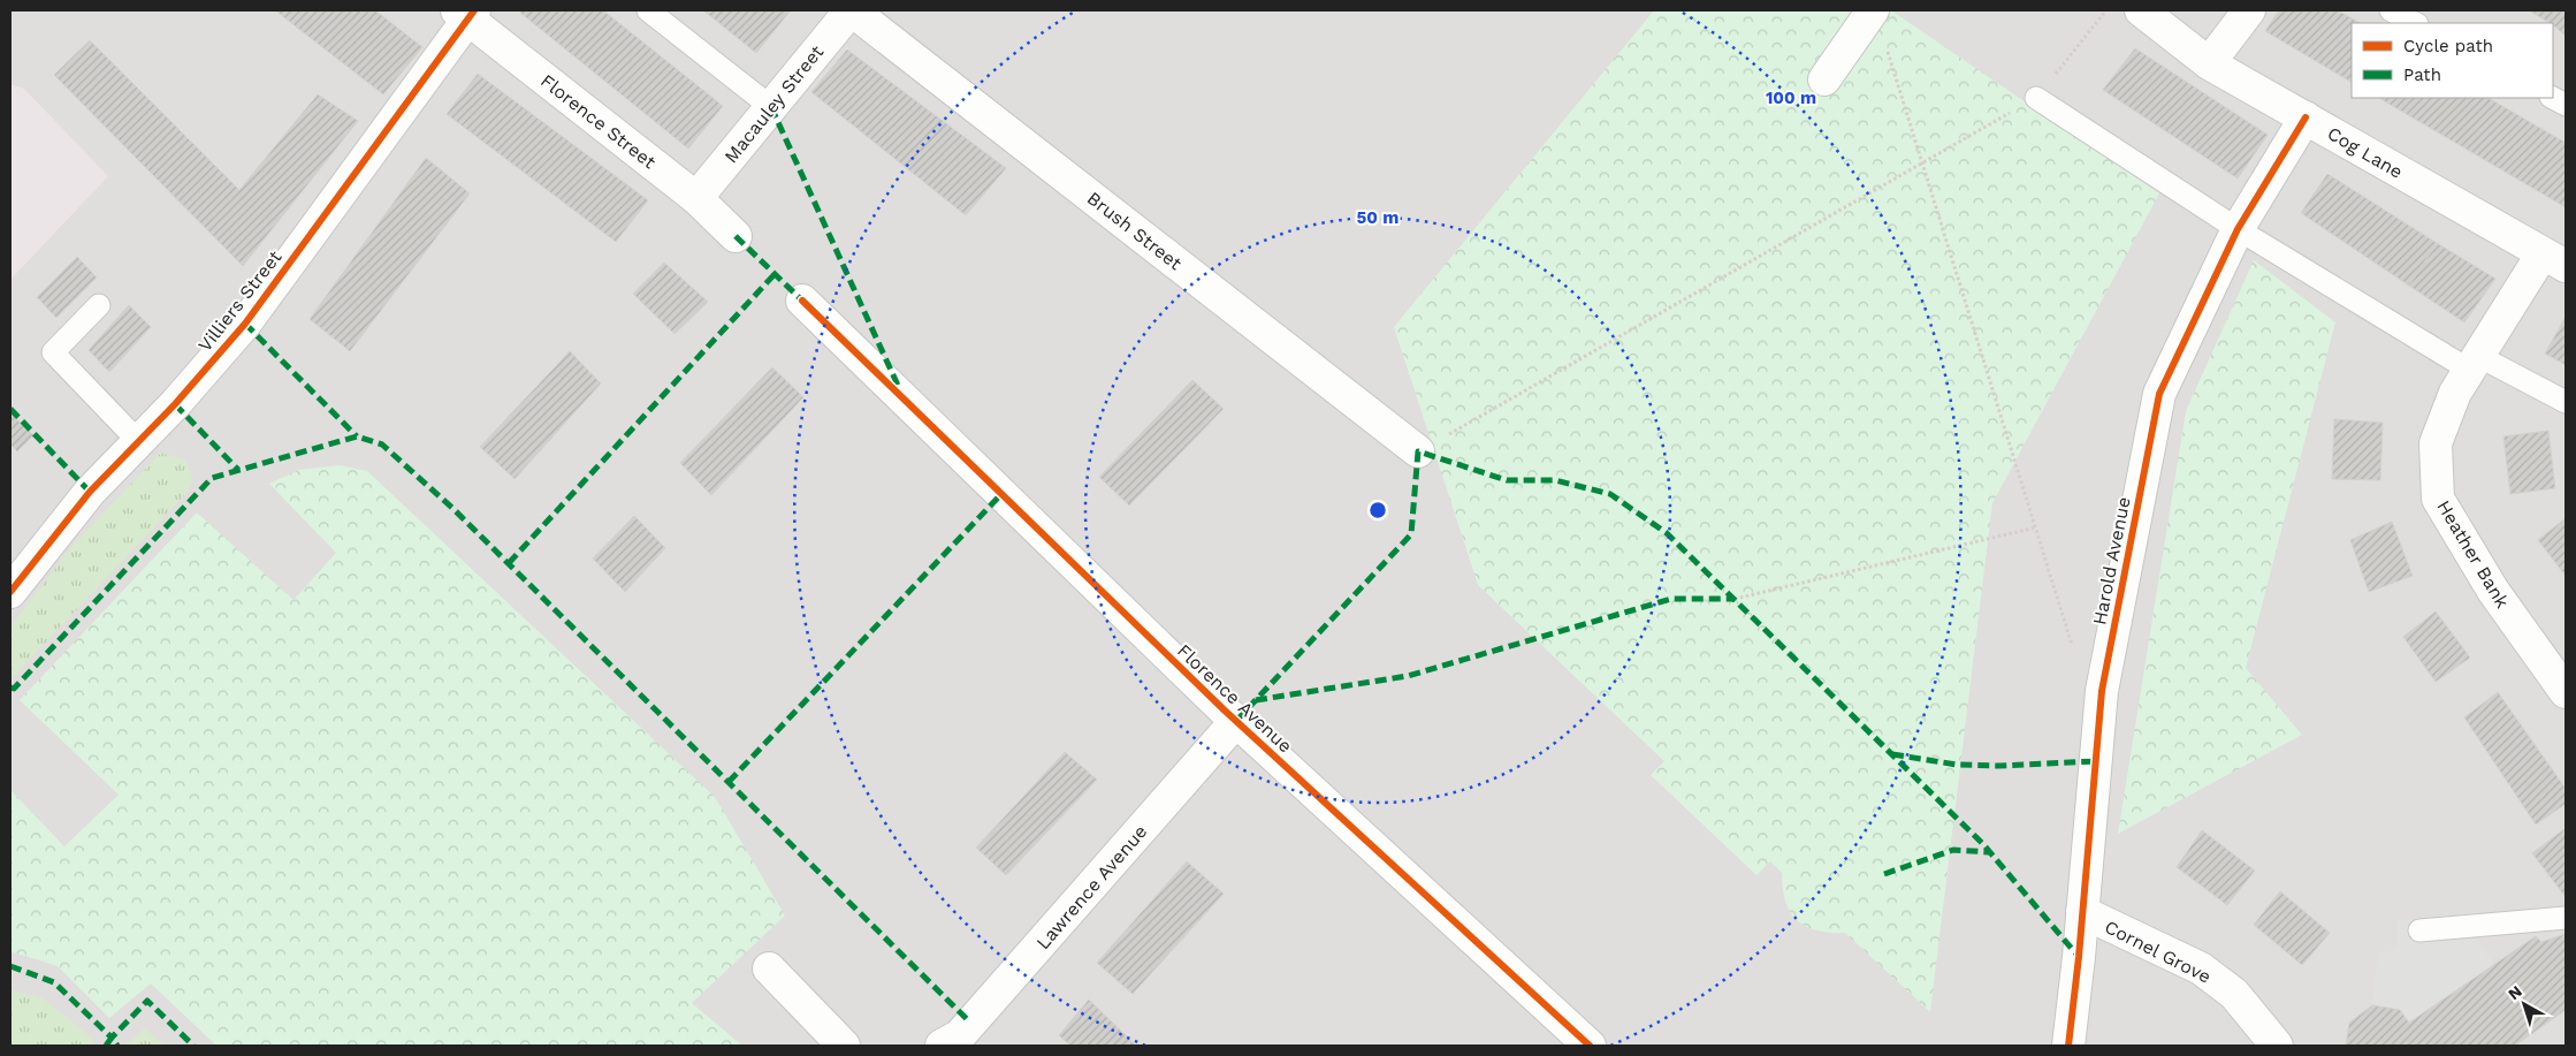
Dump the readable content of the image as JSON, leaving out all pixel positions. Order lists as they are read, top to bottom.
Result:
{
  "streets": {
    "street": [
      "Macauley Street",
      "Florence Street",
      "Cog Lane",
      "Brush Street",
      "Villiers Street",
      "Heather Bank",
      "Harold Avenue",
      "Florence Avenue",
      "Lawrence Avenue",
      "Cornel Grove"
    ]
  },
  "crossings": [
    ["Macauley Street", "Florence Street"],
    ["Macauley Street", "Brush Street"],
    ["Florence Street", "Villiers Street"],
    ["Cog Lane", "Heather Bank"],
    ["Cog Lane", "Harold Avenue"],
    ["Harold Avenue", "Cornel Grove"],
    ["Florence Avenue", "Lawrence Avenue"]
  ],
  "legend": ["Cycle path", "Path"],
  "north": "top left",
  "rings": ["100 m", "50 m"]
}
